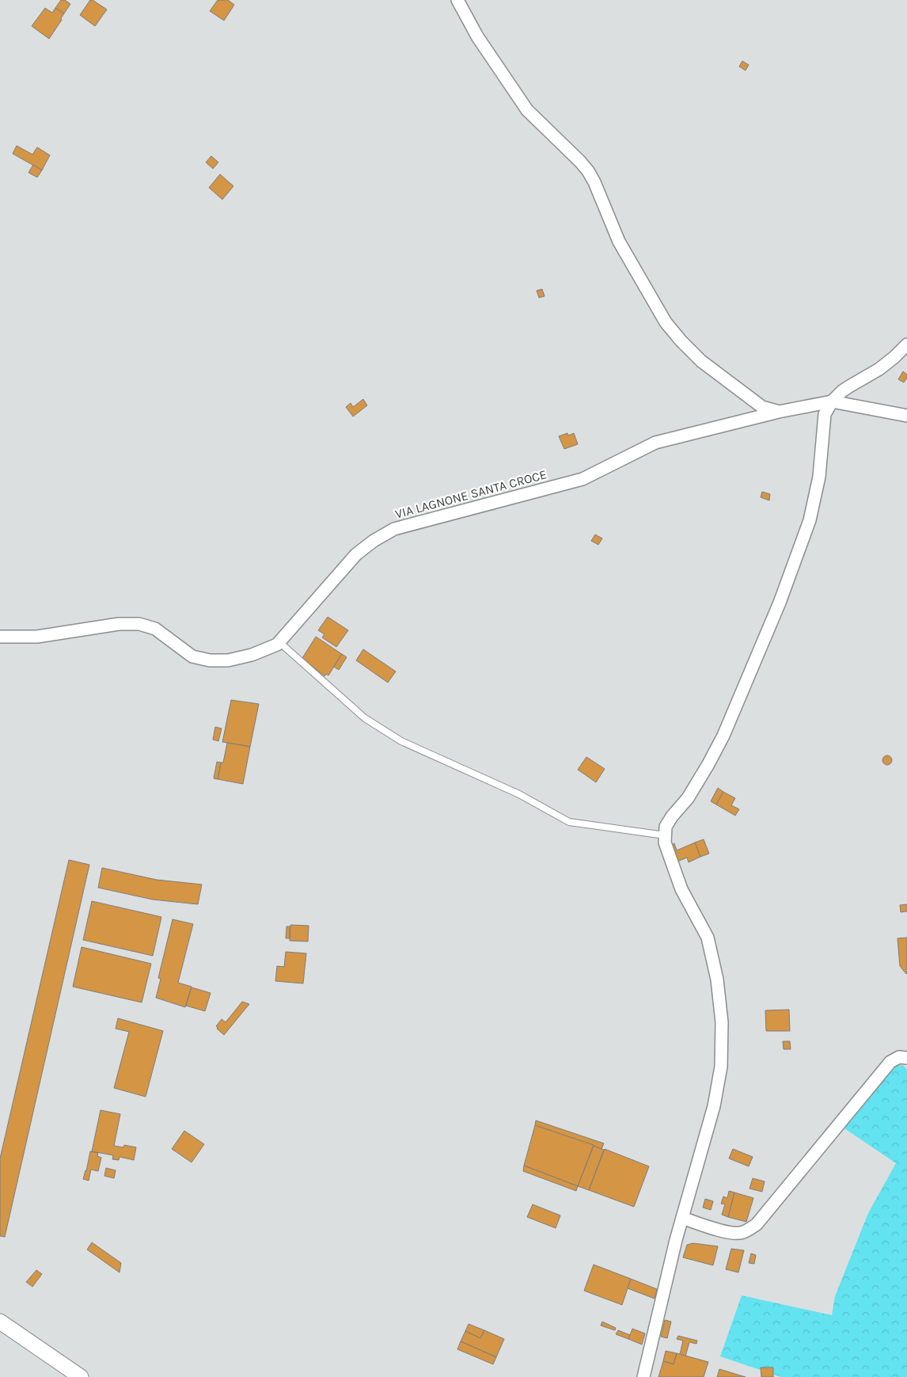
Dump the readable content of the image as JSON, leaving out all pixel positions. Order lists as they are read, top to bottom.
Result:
{
  "streets": {
    "street": ["VIA LAGNONE SANTA CROCE"]
  }
}
